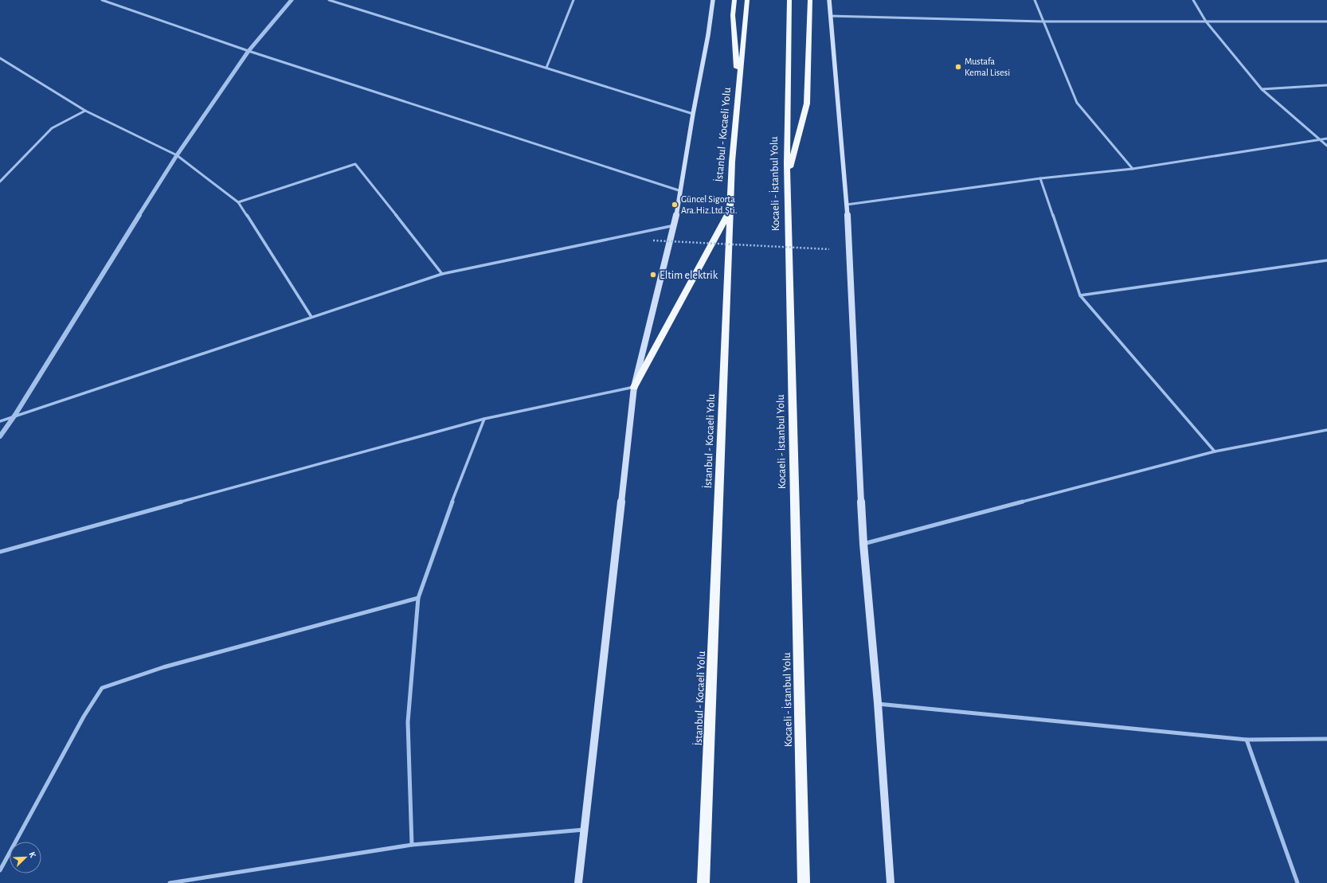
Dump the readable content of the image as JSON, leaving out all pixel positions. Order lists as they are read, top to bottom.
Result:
{
  "streets": {
    "highway": ["İstanbul - Kocaeli Yolu", "Kocaeli - İstanbul Yolu"]
  },
  "places": ["Mustafa Kemal Lisesi", "Güncel Sigorta Ara.Hiz.Ltd.Şti.", "Eltim elektrik"],
  "north": "top right"
}
